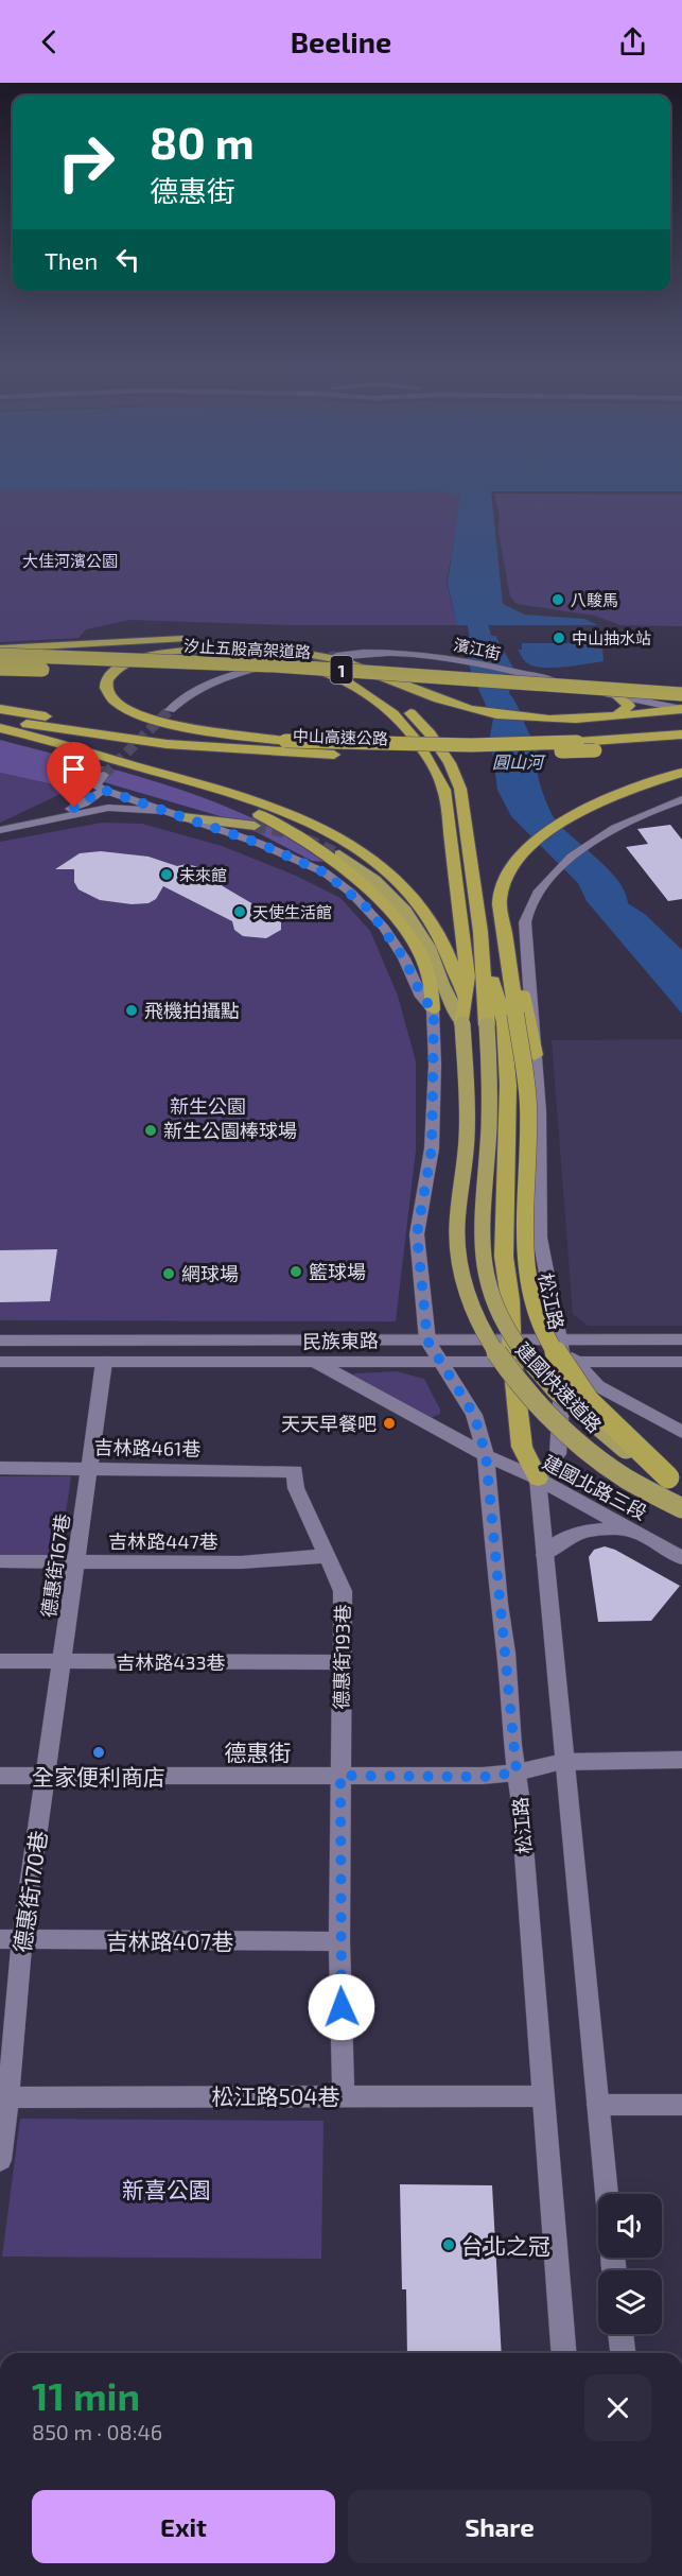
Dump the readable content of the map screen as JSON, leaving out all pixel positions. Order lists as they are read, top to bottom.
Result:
{
  "streets": {
    "highway": [
      "汐止五股高架道路",
      "1",
      "中山高速公路",
      "建國快速道路"
    ],
    "main road": [
      "濱江街",
      "松江路",
      "民族東路",
      "吉林路461巷",
      "建國北路三段",
      "吉林路447巷",
      "德惠街167巷",
      "德惠街193巷",
      "吉林路433巷",
      "德惠街",
      "德惠街170巷",
      "吉林路407巷",
      "松江路504巷"
    ]
  },
  "crossings": [
    ["汐止五股高架道路", "濱江街"],
    ["松江路", "民族東路"],
    ["松江路", "建國北路三段"],
    ["松江路", "德惠街"],
    ["松江路", "松江路504巷"],
    ["民族東路", "建國北路三段"],
    ["民族東路", "德惠街167巷"],
    ["吉林路461巷", "德惠街167巷"],
    ["吉林路461巷", "德惠街193巷"],
    ["吉林路447巷", "德惠街167巷"],
    ["吉林路447巷", "德惠街193巷"],
    ["德惠街167巷", "吉林路433巷"],
    ["德惠街167巷", "德惠街"],
    ["德惠街167巷", "德惠街170巷"],
    ["德惠街193巷", "吉林路433巷"],
    ["德惠街193巷", "德惠街"],
    ["德惠街193巷", "吉林路407巷"],
    ["德惠街193巷", "松江路504巷"],
    ["德惠街", "德惠街170巷"],
    ["德惠街170巷", "吉林路407巷"],
    ["德惠街170巷", "松江路504巷"]
  ],
  "water": ["圓山河"],
  "parks": ["大佳河濱公園", "新生公園", "新喜公園"],
  "places": [
    "八駿馬",
    "中山抽水站",
    "未來館",
    "天使生活館",
    "飛機拍攝點",
    "新生公園棒球場",
    "籃球場",
    "網球場",
    "天天早餐吧",
    "全家便利商店",
    "台北之冠"
  ],
  "page": {
    "header": "Beeline",
    "turn": ["80 m", "德惠街"],
    "then": "Then",
    "heading": ["11 min", "850 m · 08:46"],
    "buttons": ["Exit", "Share"]
  }
}
